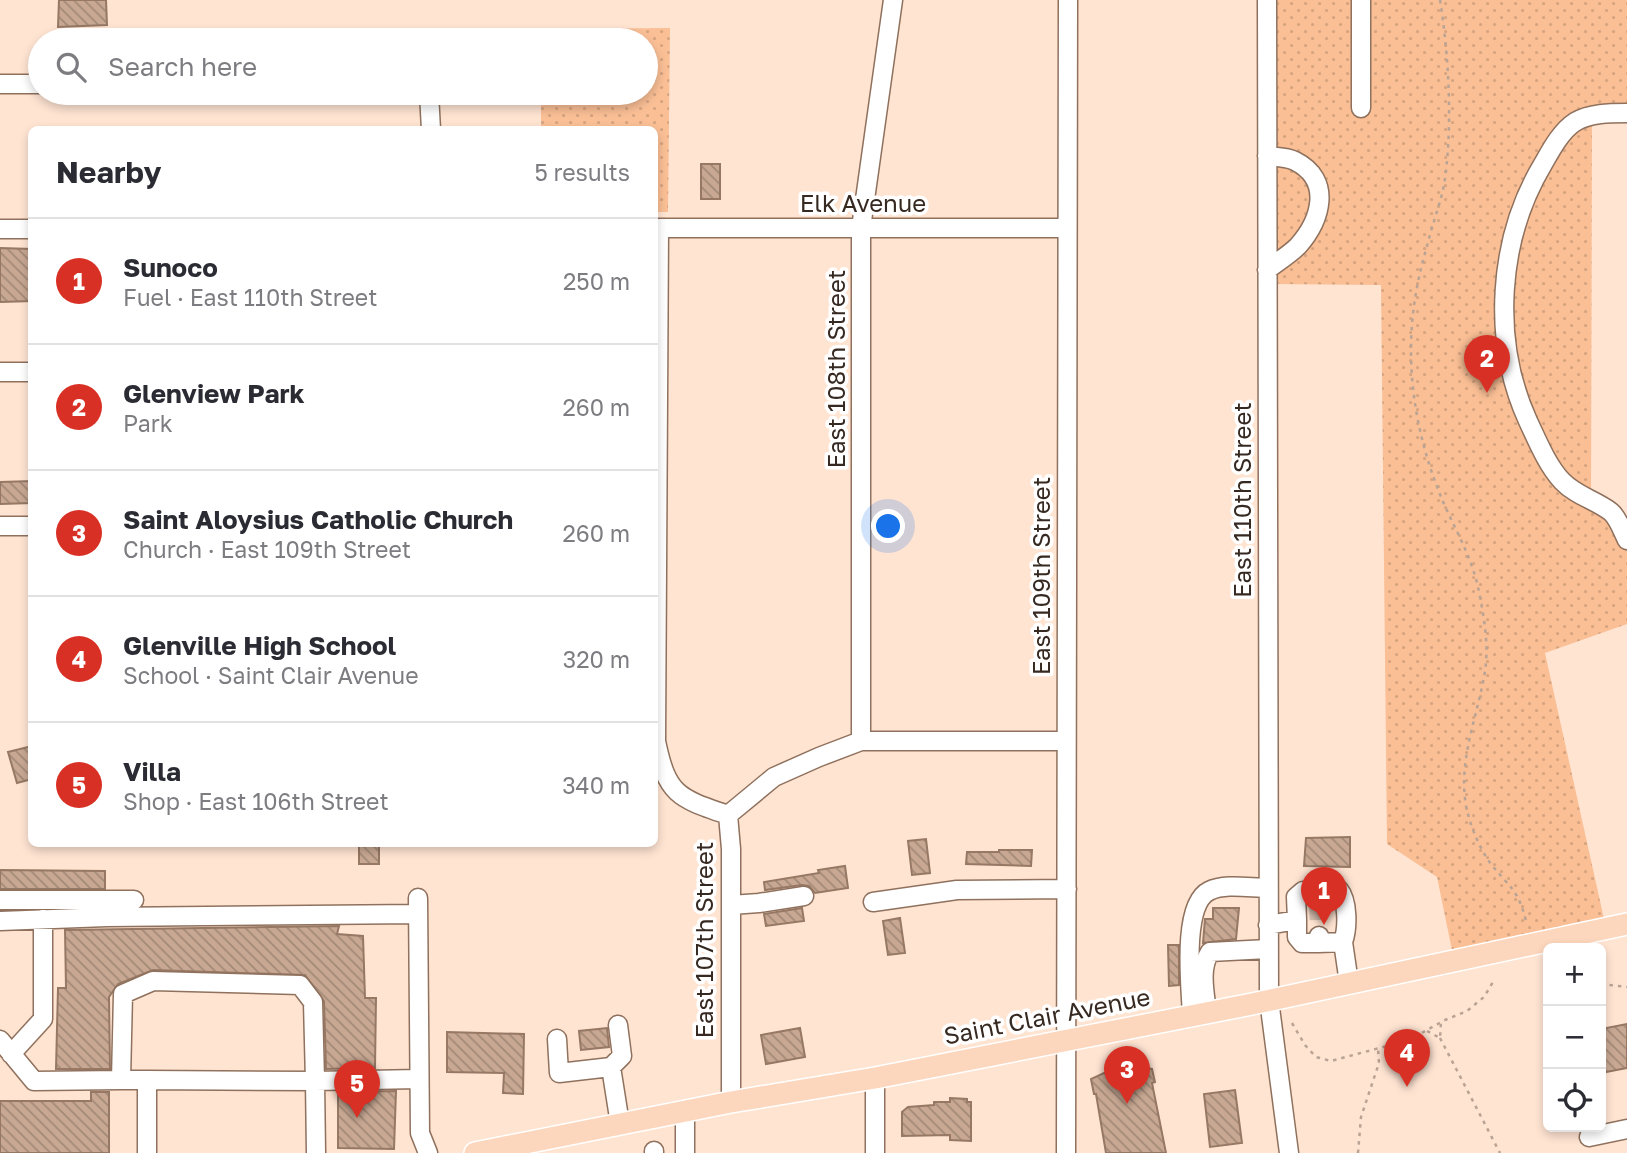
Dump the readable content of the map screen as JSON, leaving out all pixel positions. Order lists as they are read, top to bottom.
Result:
{
  "streets": {
    "main road": ["Saint Clair Avenue"],
    "street": [
      "Elk Avenue",
      "East 108th Street",
      "East 110th Street",
      "East 109th Street",
      "East 107th Street"
    ]
  },
  "crossings": [
    ["Elk Avenue", "East 108th Street"],
    ["Elk Avenue", "East 109th Street"],
    ["Elk Avenue", "East 107th Street"],
    ["East 110th Street", "Saint Clair Avenue"],
    ["East 109th Street", "Saint Clair Avenue"],
    ["East 107th Street", "Saint Clair Avenue"]
  ],
  "page": {
    "search": "Search here",
    "heading": ["Nearby", "5 results"],
    "list": [
      {
        "mark": "1",
        "name": "Sunoco",
        "note": "Fuel · East 110th Street",
        "value": "250 m"
      },
      {
        "mark": "2",
        "name": "Glenview Park",
        "note": "Park",
        "value": "260 m"
      },
      {
        "mark": "3",
        "name": "Saint Aloysius Catholic Church",
        "note": "Church · East 109th Street",
        "value": "260 m"
      },
      {
        "mark": "4",
        "name": "Glenville High School",
        "note": "School · Saint Clair Avenue",
        "value": "320 m"
      },
      {
        "mark": "5",
        "name": "Villa",
        "note": "Shop · East 106th Street",
        "value": "340 m"
      }
    ],
    "pins": [
      "2",
      "1",
      "4",
      "3",
      "5"
    ],
    "map_buttons": ["+", "−"]
  }
}
